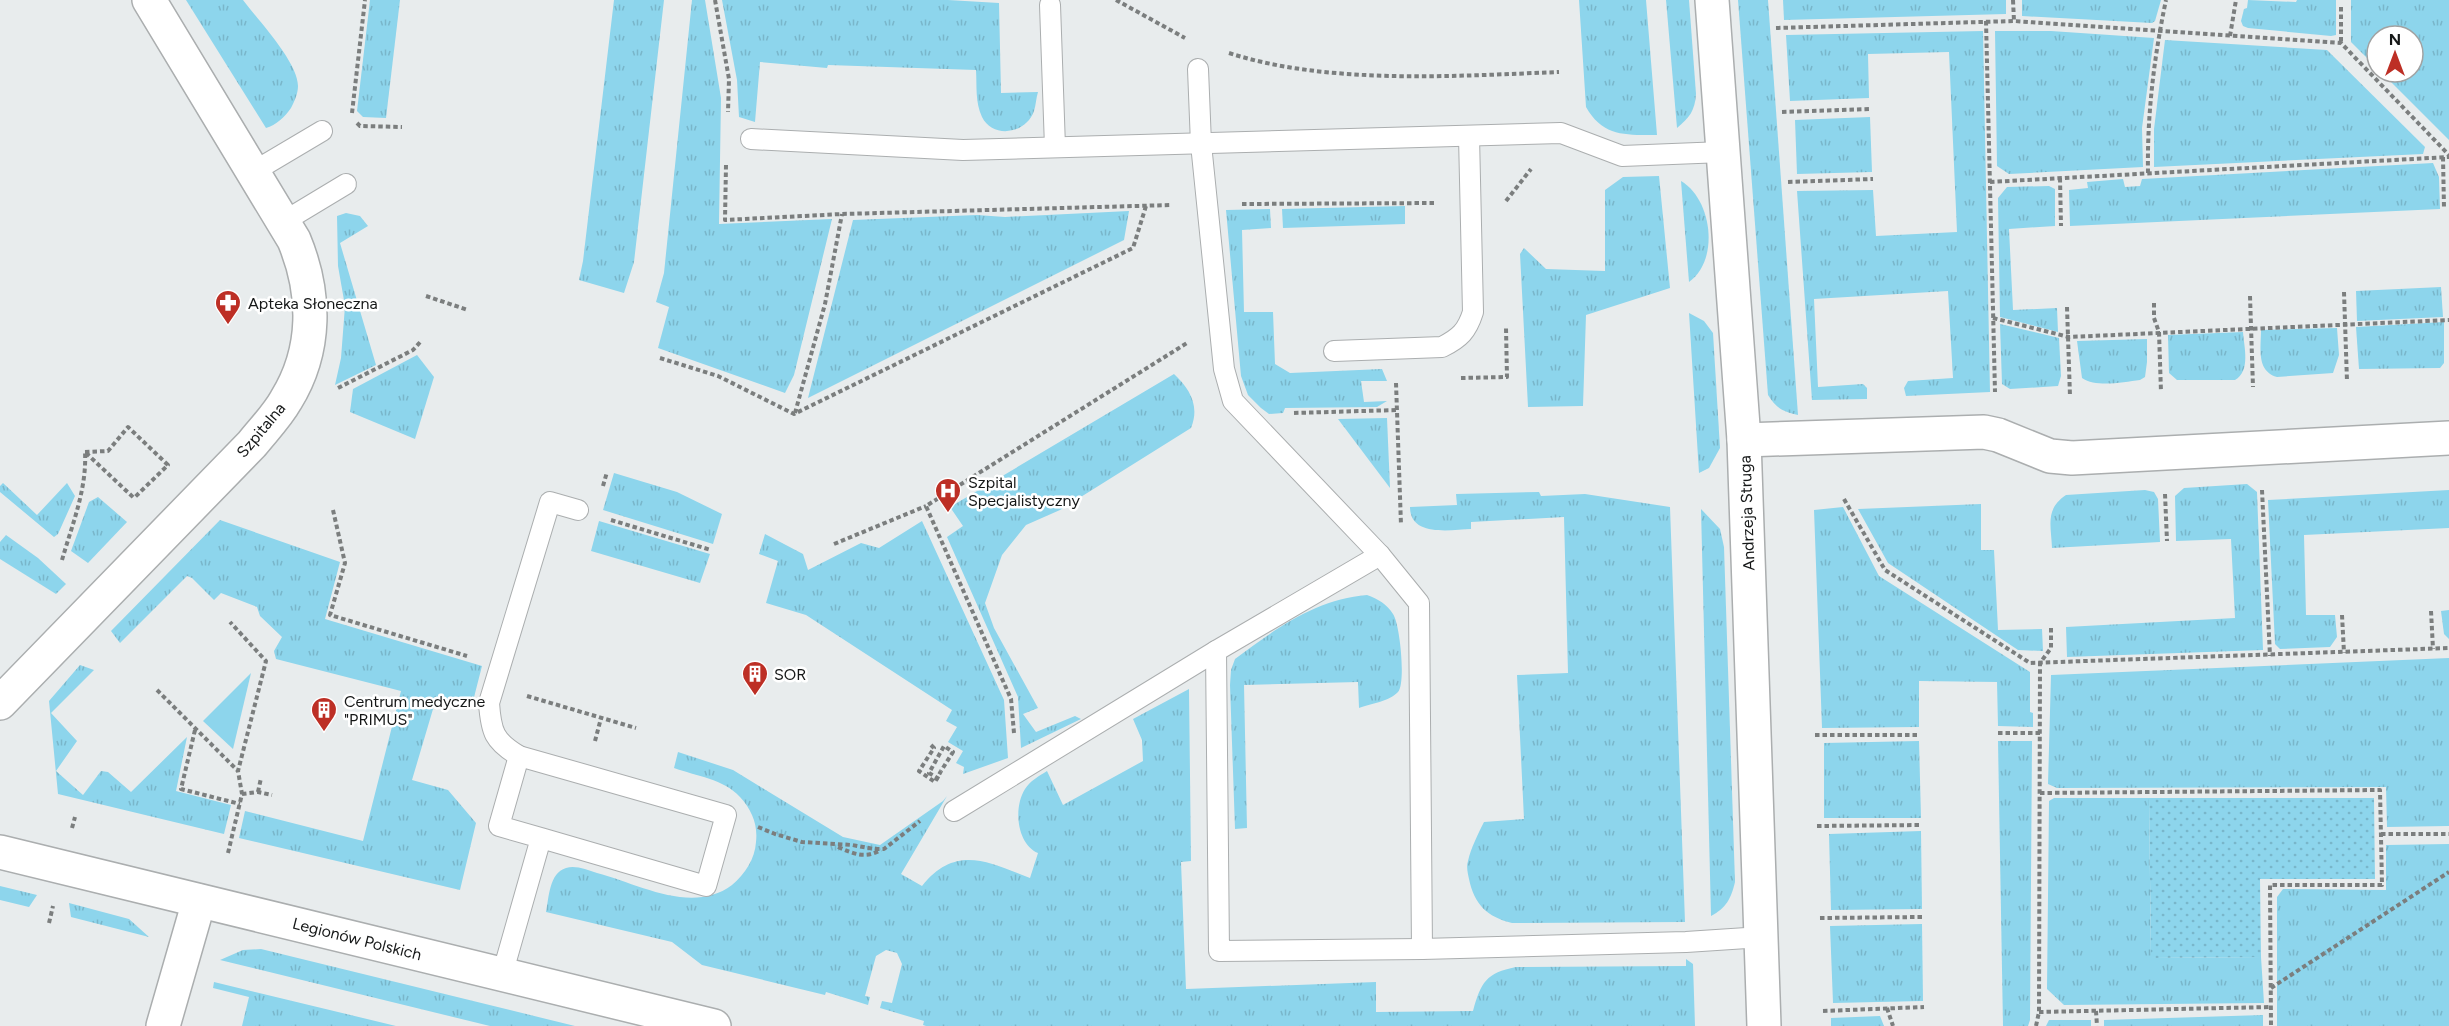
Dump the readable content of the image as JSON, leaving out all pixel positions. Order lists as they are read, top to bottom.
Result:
{
  "streets": {
    "street": ["Szpitalna", "Andrzeja Struga", "Legionów Polskich"]
  },
  "places": {
    "pharmacy": ["Apteka Słoneczna"],
    "hospital": ["Szpital Specjalistyczny"],
    "building": ["SOR", "Centrum medyczne \"PRIMUS\""]
  },
  "north": "top"
}
